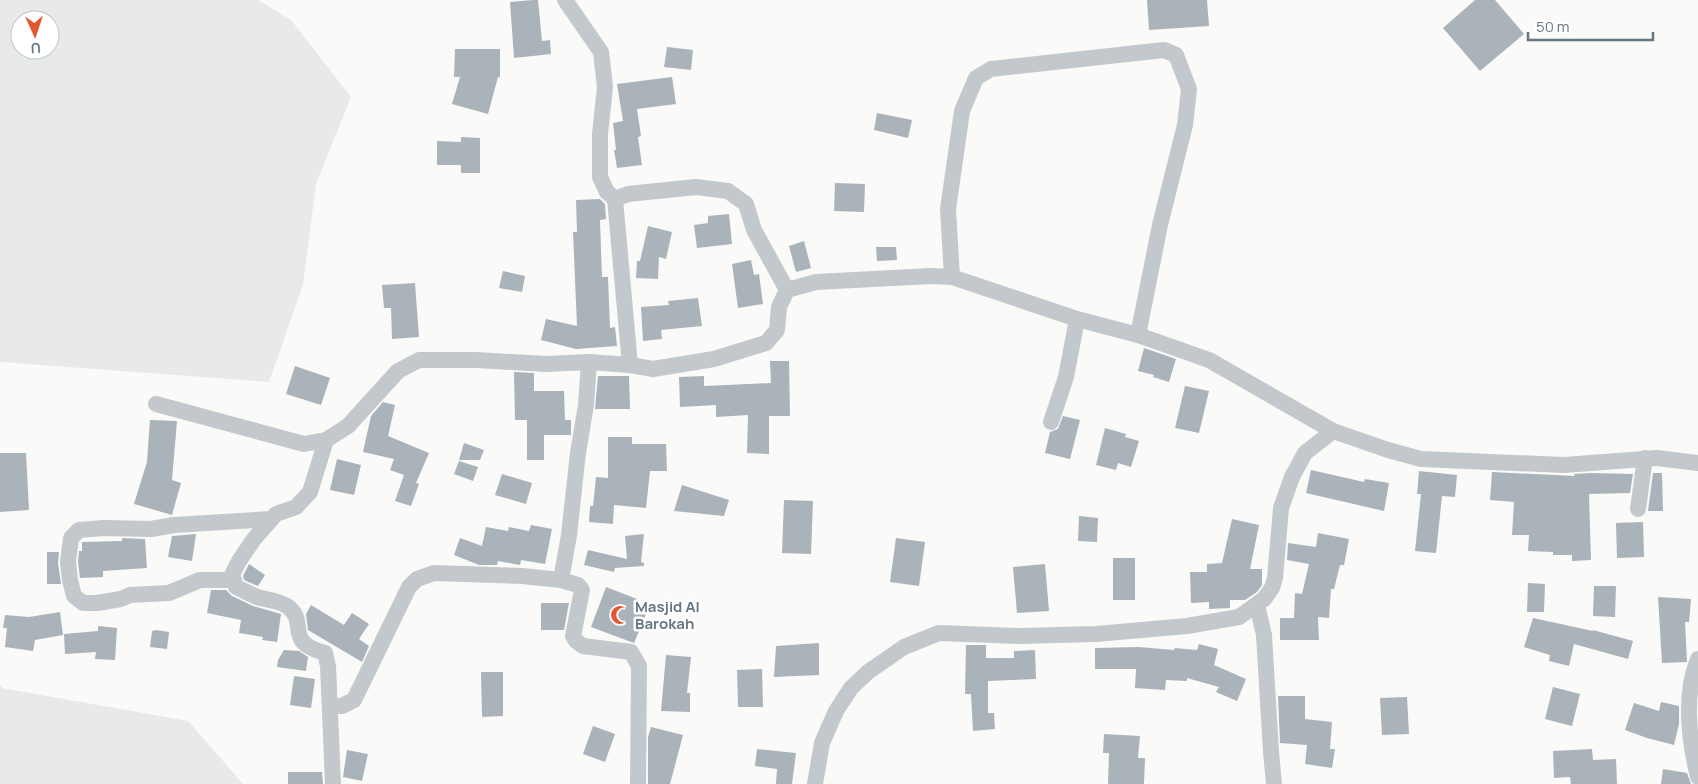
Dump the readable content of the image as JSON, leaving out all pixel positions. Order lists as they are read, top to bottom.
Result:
{
  "places": {
    "mosque": ["Masjid Al Barokah"]
  },
  "scale_bar": "50 m",
  "north": "bottom"
}
